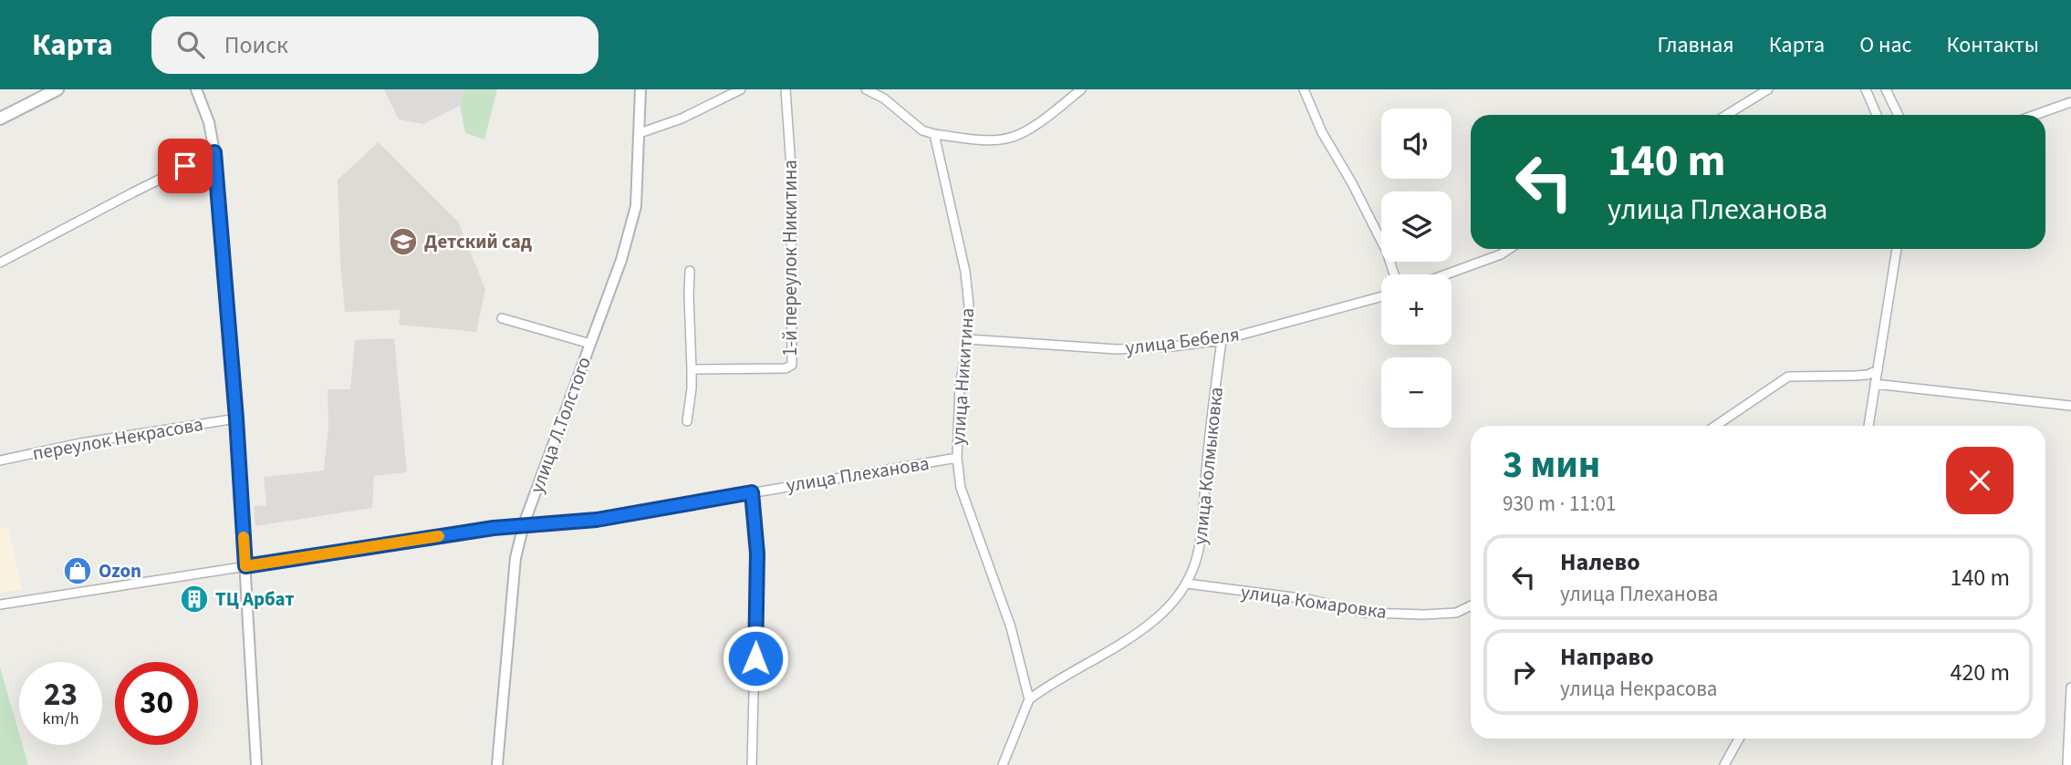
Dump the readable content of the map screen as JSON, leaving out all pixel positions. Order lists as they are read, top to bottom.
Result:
{
  "streets": {
    "street": [
      "1-й переулок Никитина",
      "улица Бебеля",
      "улица Никитина",
      "улица Л.Толстого",
      "переулок Некрасова",
      "улица Колмыковка",
      "улица Плеханова",
      "улица Комаровка"
    ]
  },
  "crossings": [
    ["улица Бебеля", "улица Никитина"],
    ["улица Бебеля", "улица Колмыковка"],
    ["улица Никитина", "улица Колмыковка"],
    ["улица Никитина", "улица Плеханова"],
    ["улица Л.Толстого", "улица Плеханова"],
    ["улица Колмыковка", "улица Комаровка"]
  ],
  "places": {
    "school or university": ["Детский сад"],
    "shop": ["Ozon"],
    "building": ["ТЦ Арбат"]
  },
  "page": {
    "header": "Карта",
    "search": "Поиск",
    "nav": [
      "Главная",
      "Карта",
      "О нас",
      "Контакты"
    ],
    "map_buttons": ["+", "−"],
    "turn": ["140 m", "улица Плеханова"],
    "heading": ["3 мин", "930 m · 11:01"],
    "list": [
      {
        "name": "Налево",
        "note": "улица Плеханова",
        "value": "140 m"
      },
      {
        "name": "Направо",
        "note": "улица Некрасова",
        "value": "420 m"
      }
    ],
    "speed": "23 km/h",
    "limit": "30"
  }
}
